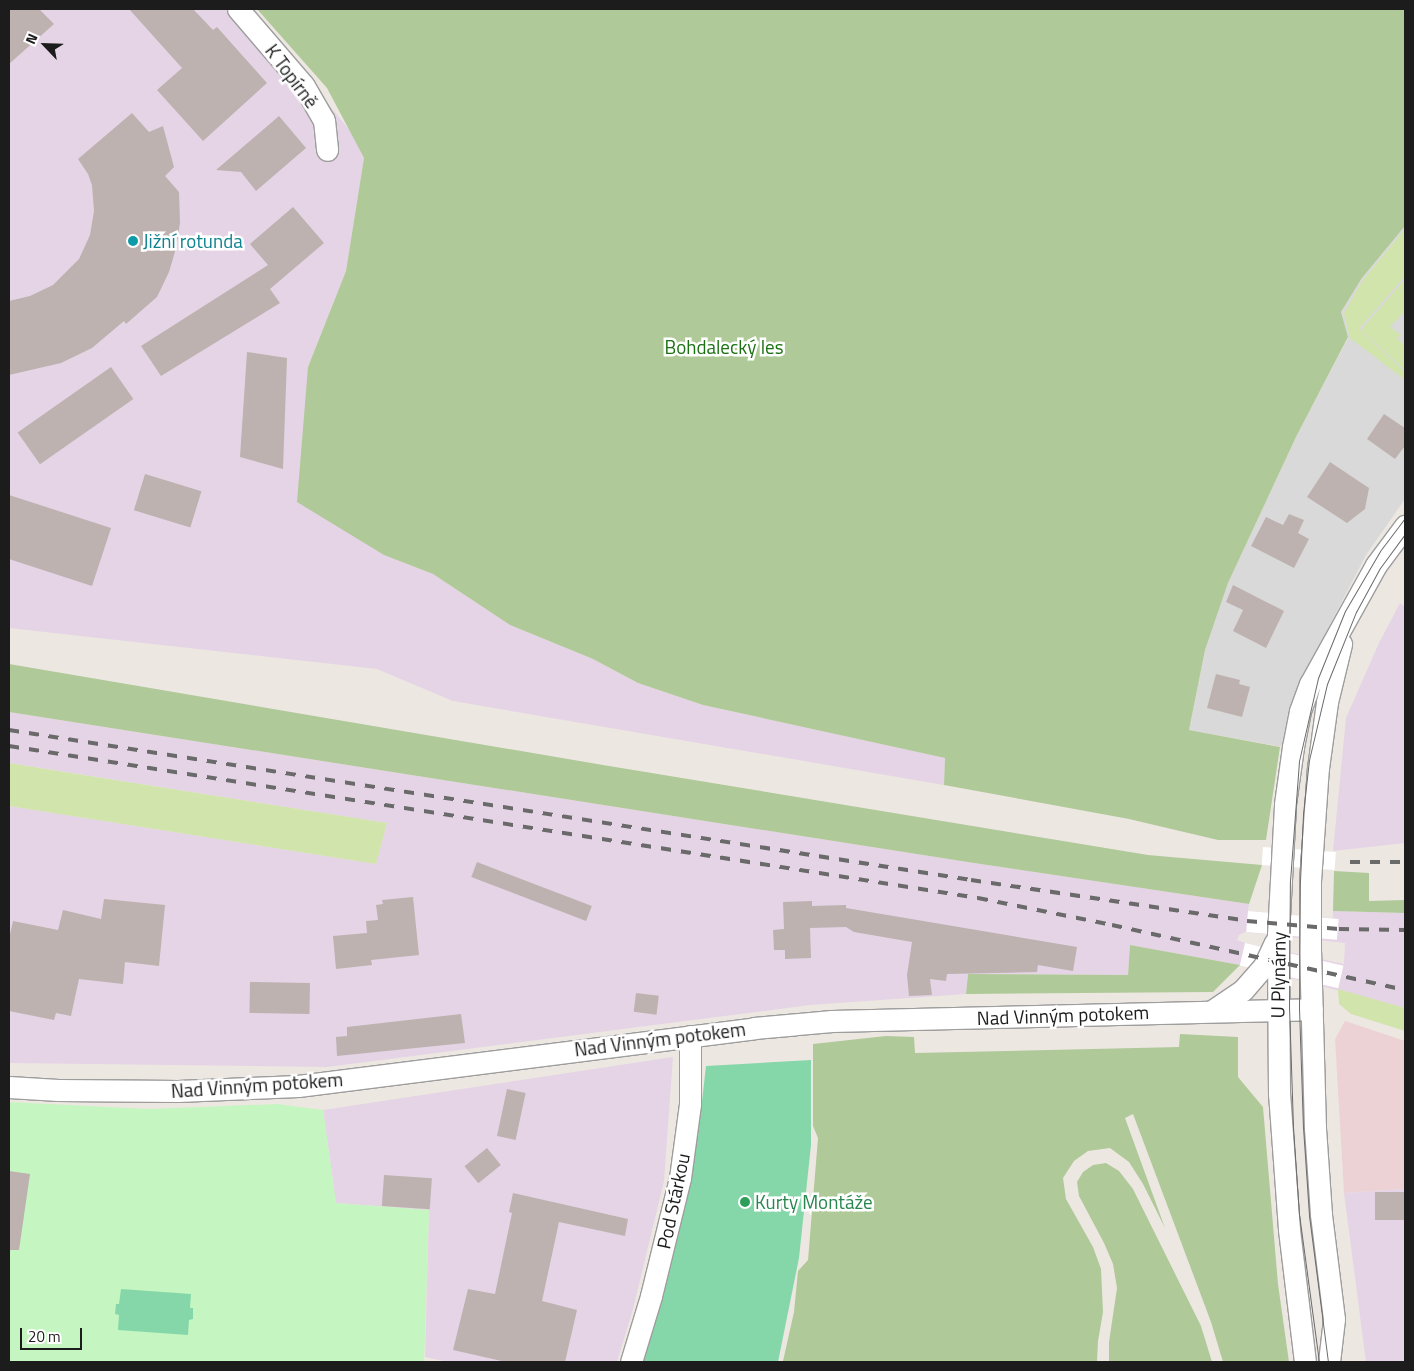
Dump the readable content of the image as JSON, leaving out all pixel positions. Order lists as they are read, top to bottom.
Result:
{
  "streets": {
    "street": [
      "K Topírně",
      "U Plynárny",
      "Nad Vinným potokem",
      "Pod Stárkou"
    ]
  },
  "crossings": [
    ["U Plynárny", "Nad Vinným potokem"],
    ["Nad Vinným potokem", "Pod Stárkou"]
  ],
  "parks": ["Bohdalecký les"],
  "places": ["Jižní rotunda", "Kurty Montáže"],
  "scale_bar": "20 m",
  "north": "top left"
}
